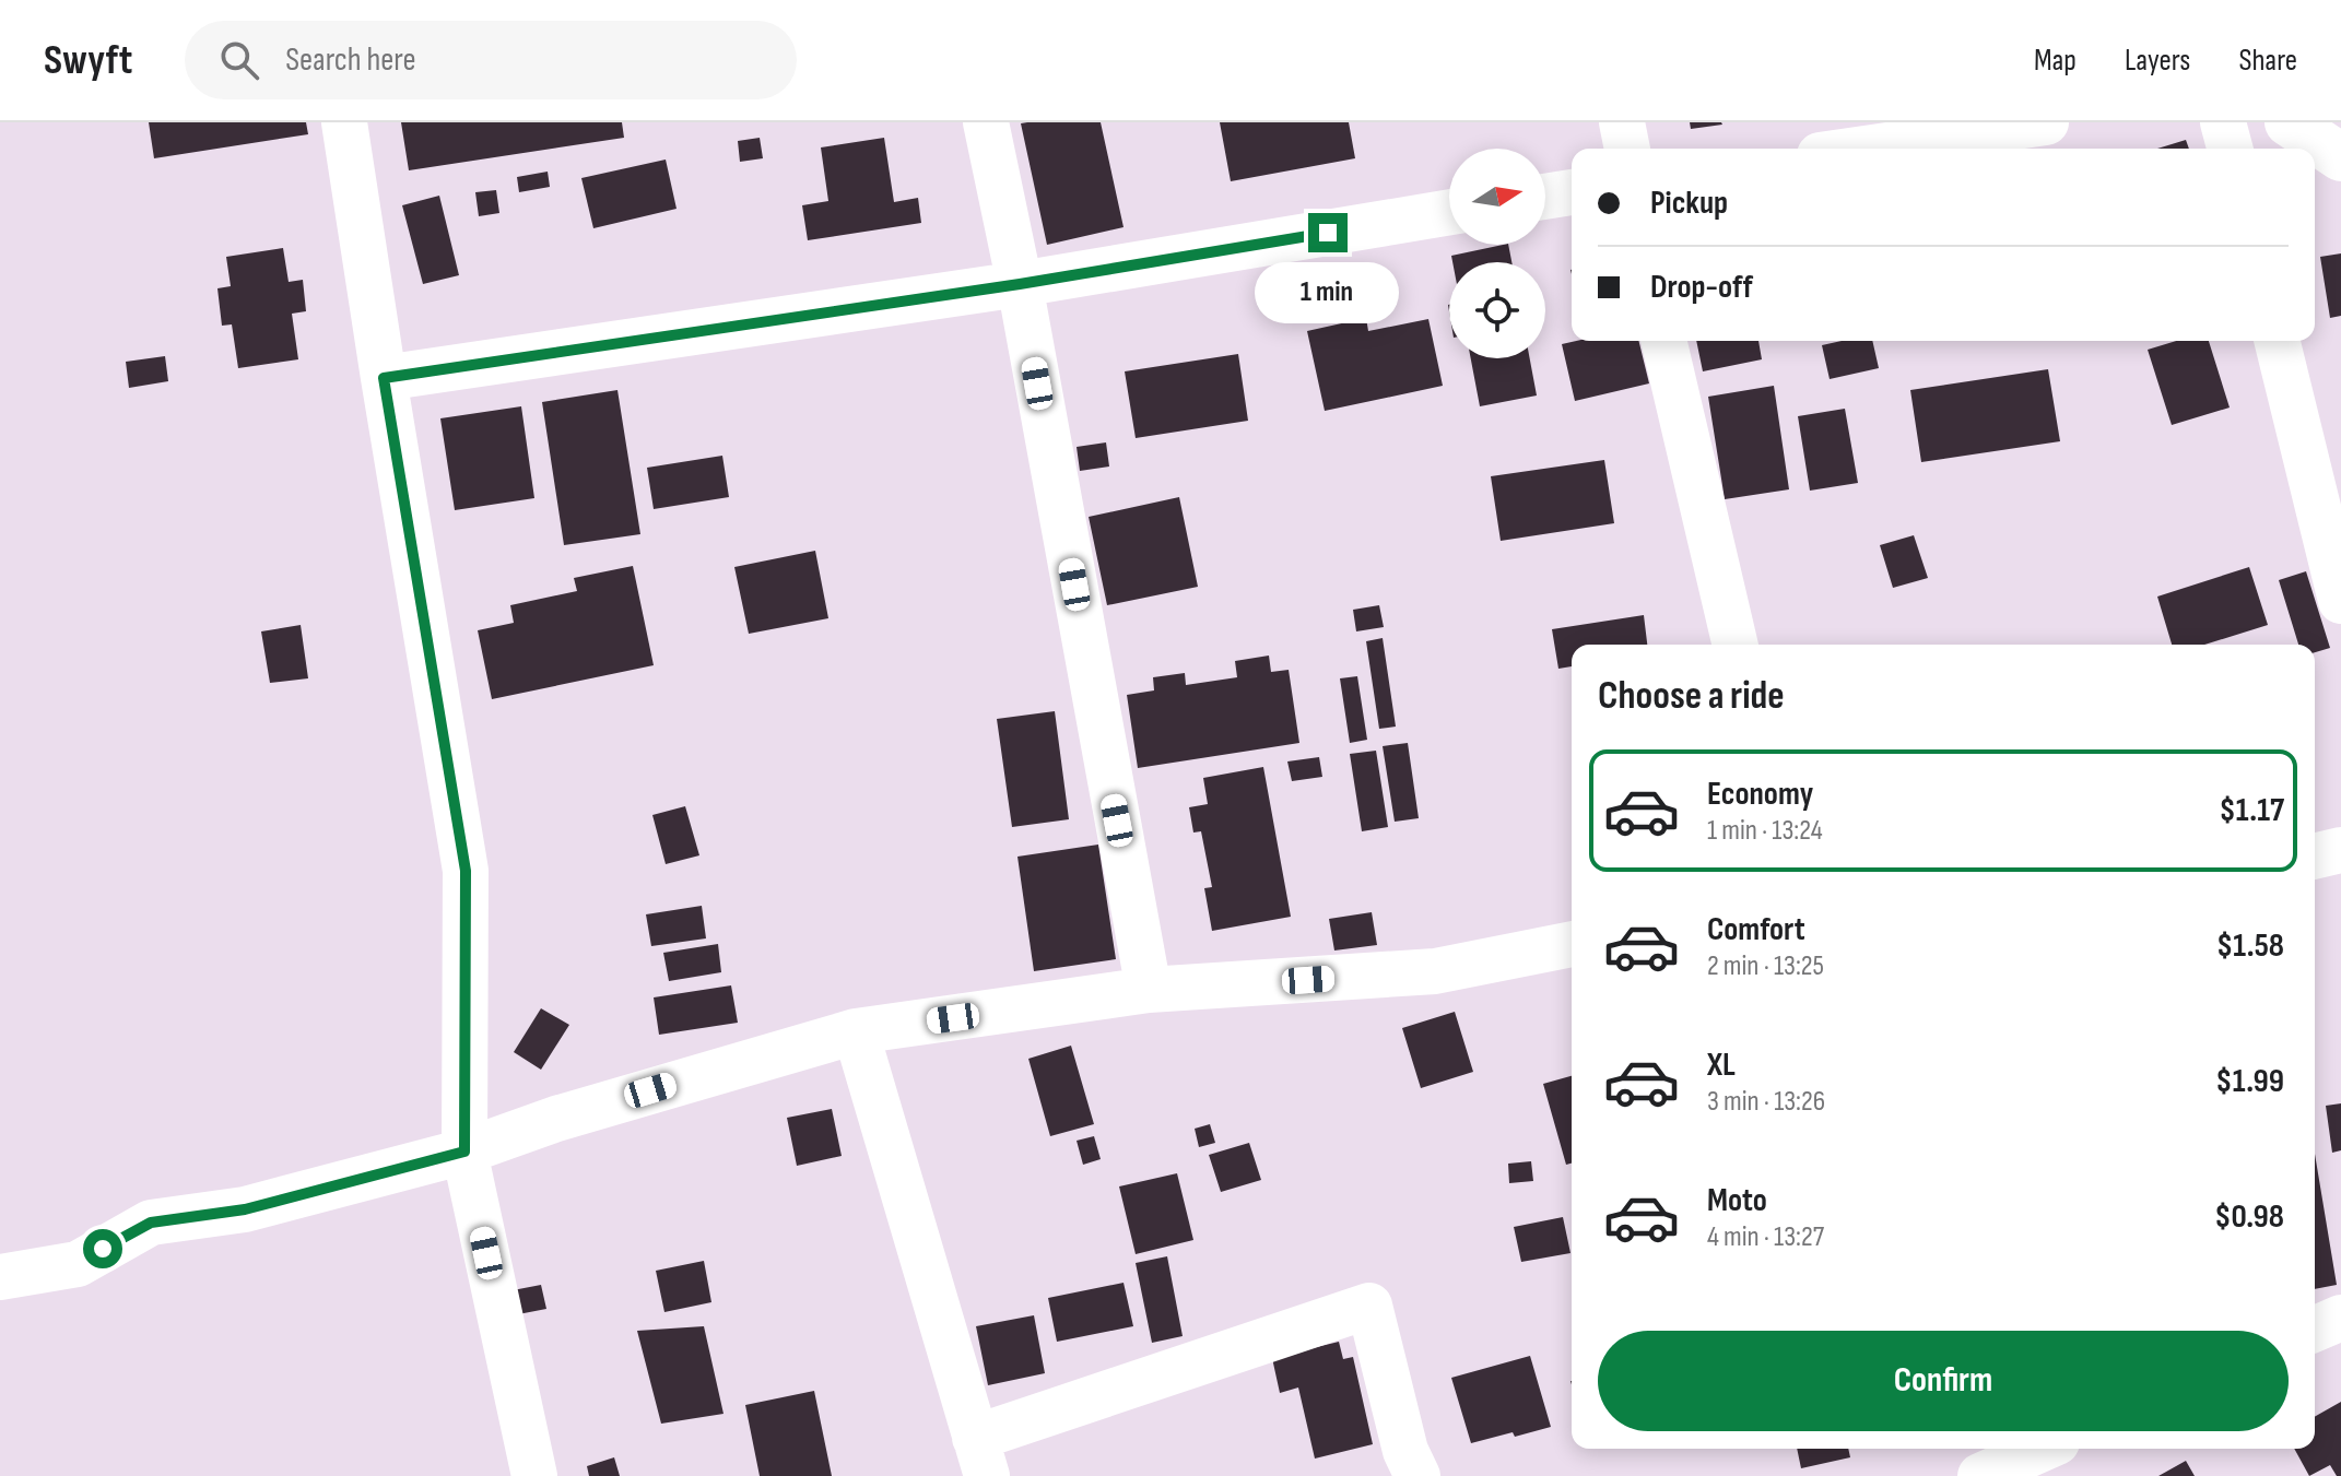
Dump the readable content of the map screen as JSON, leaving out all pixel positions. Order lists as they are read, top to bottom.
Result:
{
  "north": "right",
  "page": {
    "header": "Swyft",
    "search": "Search here",
    "nav": ["Map", "Layers", "Share"],
    "banner": ["Pickup", "Drop-off"],
    "bubble": "1 min",
    "heading": "Choose a ride",
    "list": [
      {
        "name": "Economy",
        "note": "1 min · 13:24",
        "value": "$1.17"
      },
      {
        "name": "Comfort",
        "note": "2 min · 13:25",
        "value": "$1.58"
      },
      {
        "name": "XL",
        "note": "3 min · 13:26",
        "value": "$1.99"
      },
      {
        "name": "Moto",
        "note": "4 min · 13:27",
        "value": "$0.98"
      }
    ],
    "buttons": "Confirm"
  }
}
